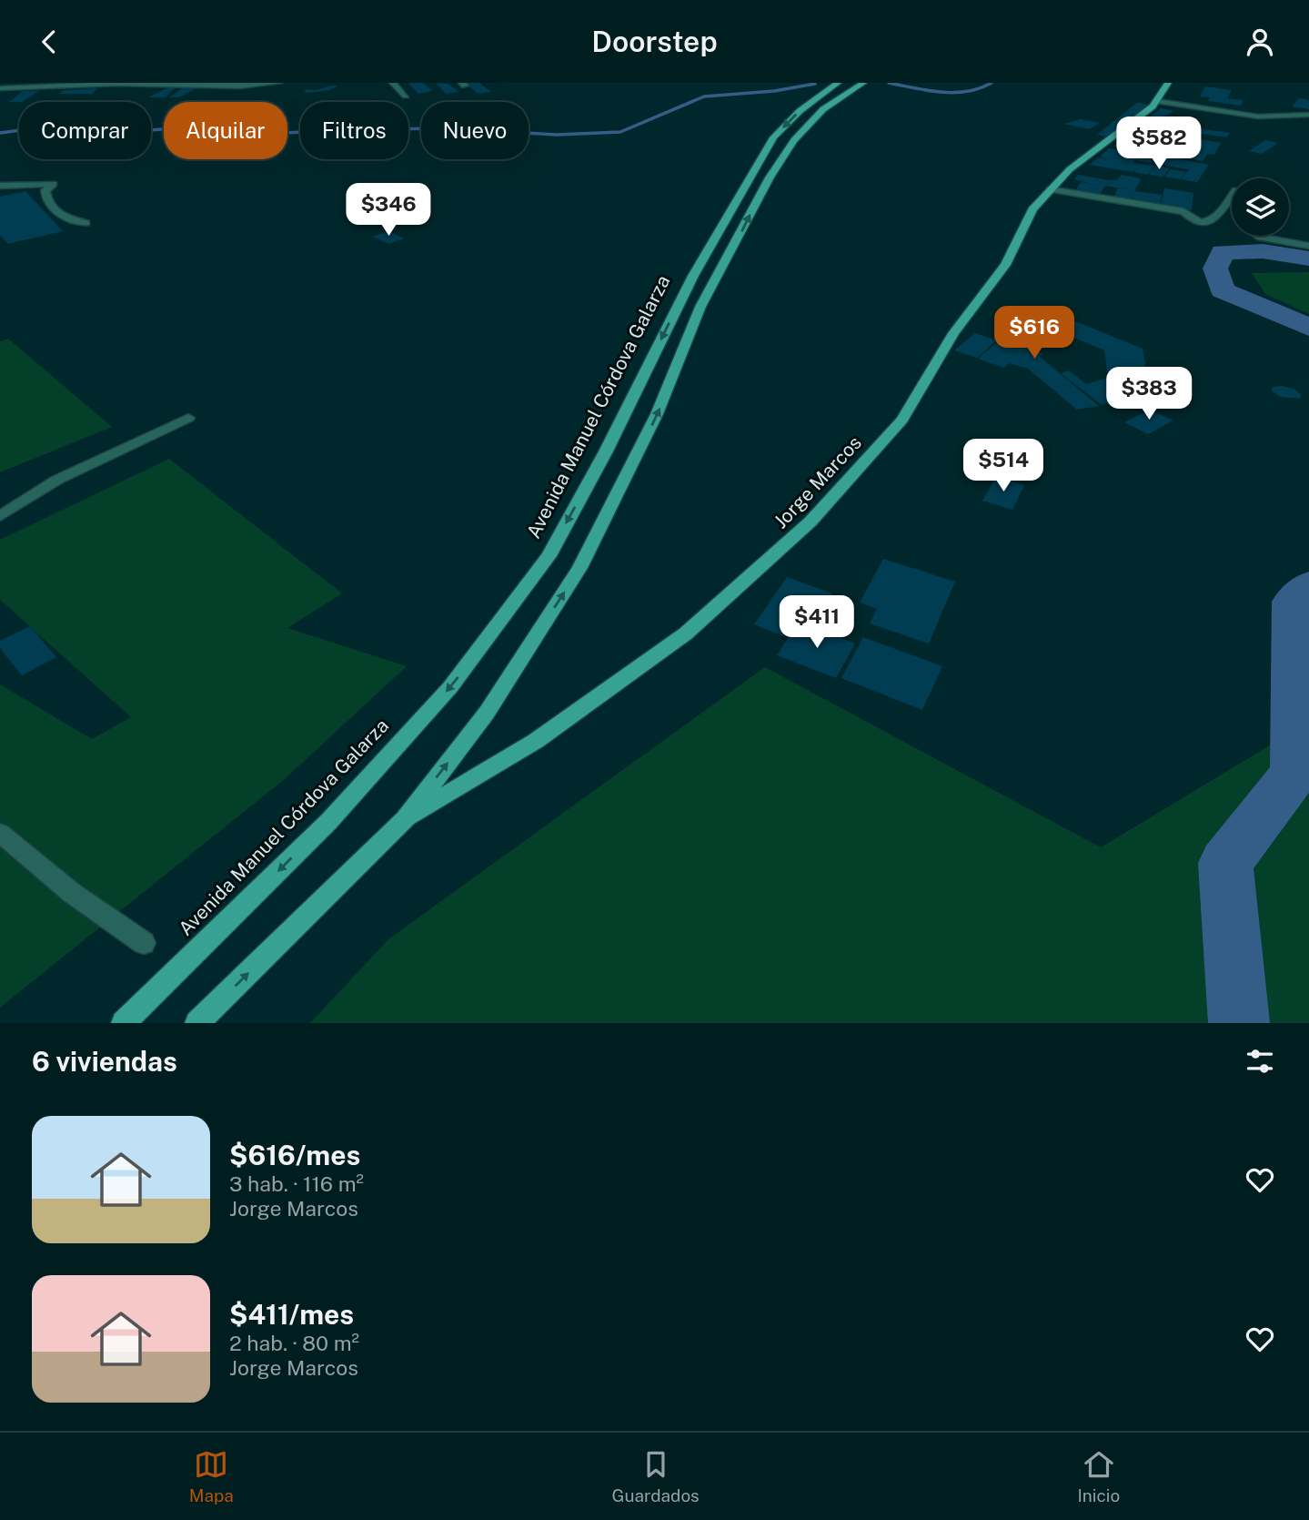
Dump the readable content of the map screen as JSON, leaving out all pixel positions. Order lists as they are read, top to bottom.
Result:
{
  "streets": {
    "main road": ["Avenida Manuel Córdova Galarza", "Jorge Marcos"]
  },
  "page": {
    "header": "Doorstep",
    "chip": [
      "Comprar",
      "Alquilar",
      "Filtros",
      "Nuevo"
    ],
    "price": [
      "$582",
      "$346",
      "$616",
      "$383",
      "$514",
      "$411"
    ],
    "heading": "6 viviendas",
    "list": [
      {
        "name": "$616/mes",
        "note": "3 hab. · 116 m² · Jorge Marcos"
      },
      {
        "name": "$411/mes",
        "note": "2 hab. · 80 m² · Jorge Marcos"
      }
    ],
    "tabs": ["Mapa", "Guardados", "Inicio"]
  }
}
